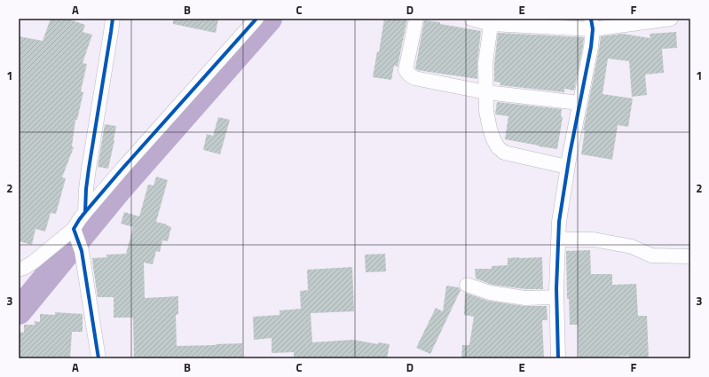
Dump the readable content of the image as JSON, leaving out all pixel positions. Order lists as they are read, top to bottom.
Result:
{
  "grid": {
    "columns": [
      "A",
      "B",
      "C",
      "D",
      "E",
      "F"
    ],
    "rows": ["1", "2", "3"]
  }
}
